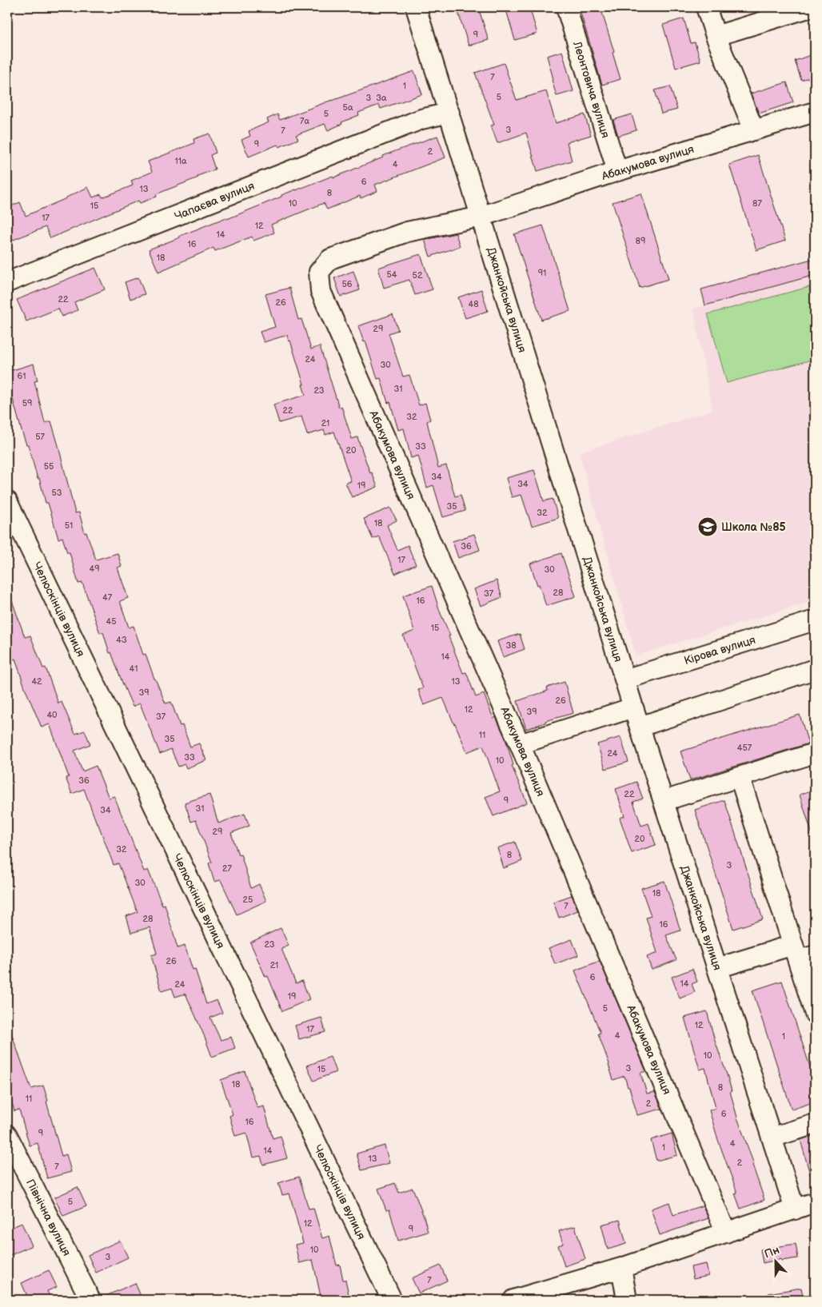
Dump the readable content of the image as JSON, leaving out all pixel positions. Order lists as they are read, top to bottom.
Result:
{
  "streets": {
    "street": [
      "Леонтовича вулиця",
      "Абакумова вулиця",
      "Чапаєва вулиця",
      "Джанкойська вулиця",
      "Челюскінців вулиця",
      "Кірова вулиця",
      "Північна вулиця"
    ]
  },
  "crossings": [
    ["Леонтовича вулиця", "Абакумова вулиця"],
    ["Абакумова вулиця", "Джанкойська вулиця"],
    ["Чапаєва вулиця", "Джанкойська вулиця"],
    ["Джанкойська вулиця", "Кірова вулиця"]
  ],
  "places": {
    "school or university": ["Школа №85"]
  },
  "house_numbers": [
    "9",
    "7",
    "1",
    "5",
    "3",
    "3а",
    "5а",
    "5",
    "7а",
    "3",
    "7",
    "9",
    "2",
    "11а",
    "4",
    "6",
    "13",
    "8",
    "10",
    "87",
    "15",
    "17",
    "12",
    "14",
    "89",
    "16",
    "18",
    "91",
    "54",
    "52",
    "56",
    "22",
    "26",
    "48",
    "29",
    "24",
    "30",
    "61",
    "31",
    "23",
    "59",
    "22",
    "32",
    "21",
    "57",
    "33",
    "20",
    "55",
    "34",
    "34",
    "19",
    "53",
    "35",
    "32",
    "18",
    "51",
    "36",
    "17",
    "49",
    "30",
    "28",
    "37",
    "47",
    "16",
    "45",
    "15",
    "43",
    "38",
    "14",
    "41",
    "42",
    "13",
    "39",
    "26",
    "12",
    "39",
    "40",
    "37",
    "11",
    "35",
    "457",
    "24",
    "33",
    "10",
    "36",
    "22",
    "9",
    "31",
    "34",
    "29",
    "20",
    "32",
    "8",
    "3",
    "27",
    "30",
    "18",
    "25",
    "7",
    "28",
    "16",
    "23",
    "26",
    "21",
    "6",
    "14",
    "24",
    "19",
    "5",
    "12",
    "17",
    "4",
    "1",
    "10",
    "3",
    "15",
    "18",
    "8",
    "11",
    "2",
    "6",
    "16",
    "9",
    "4",
    "1",
    "14",
    "13",
    "2",
    "7",
    "5",
    "12",
    "9",
    "10",
    "3",
    "7"
  ],
  "north": "top"
}
